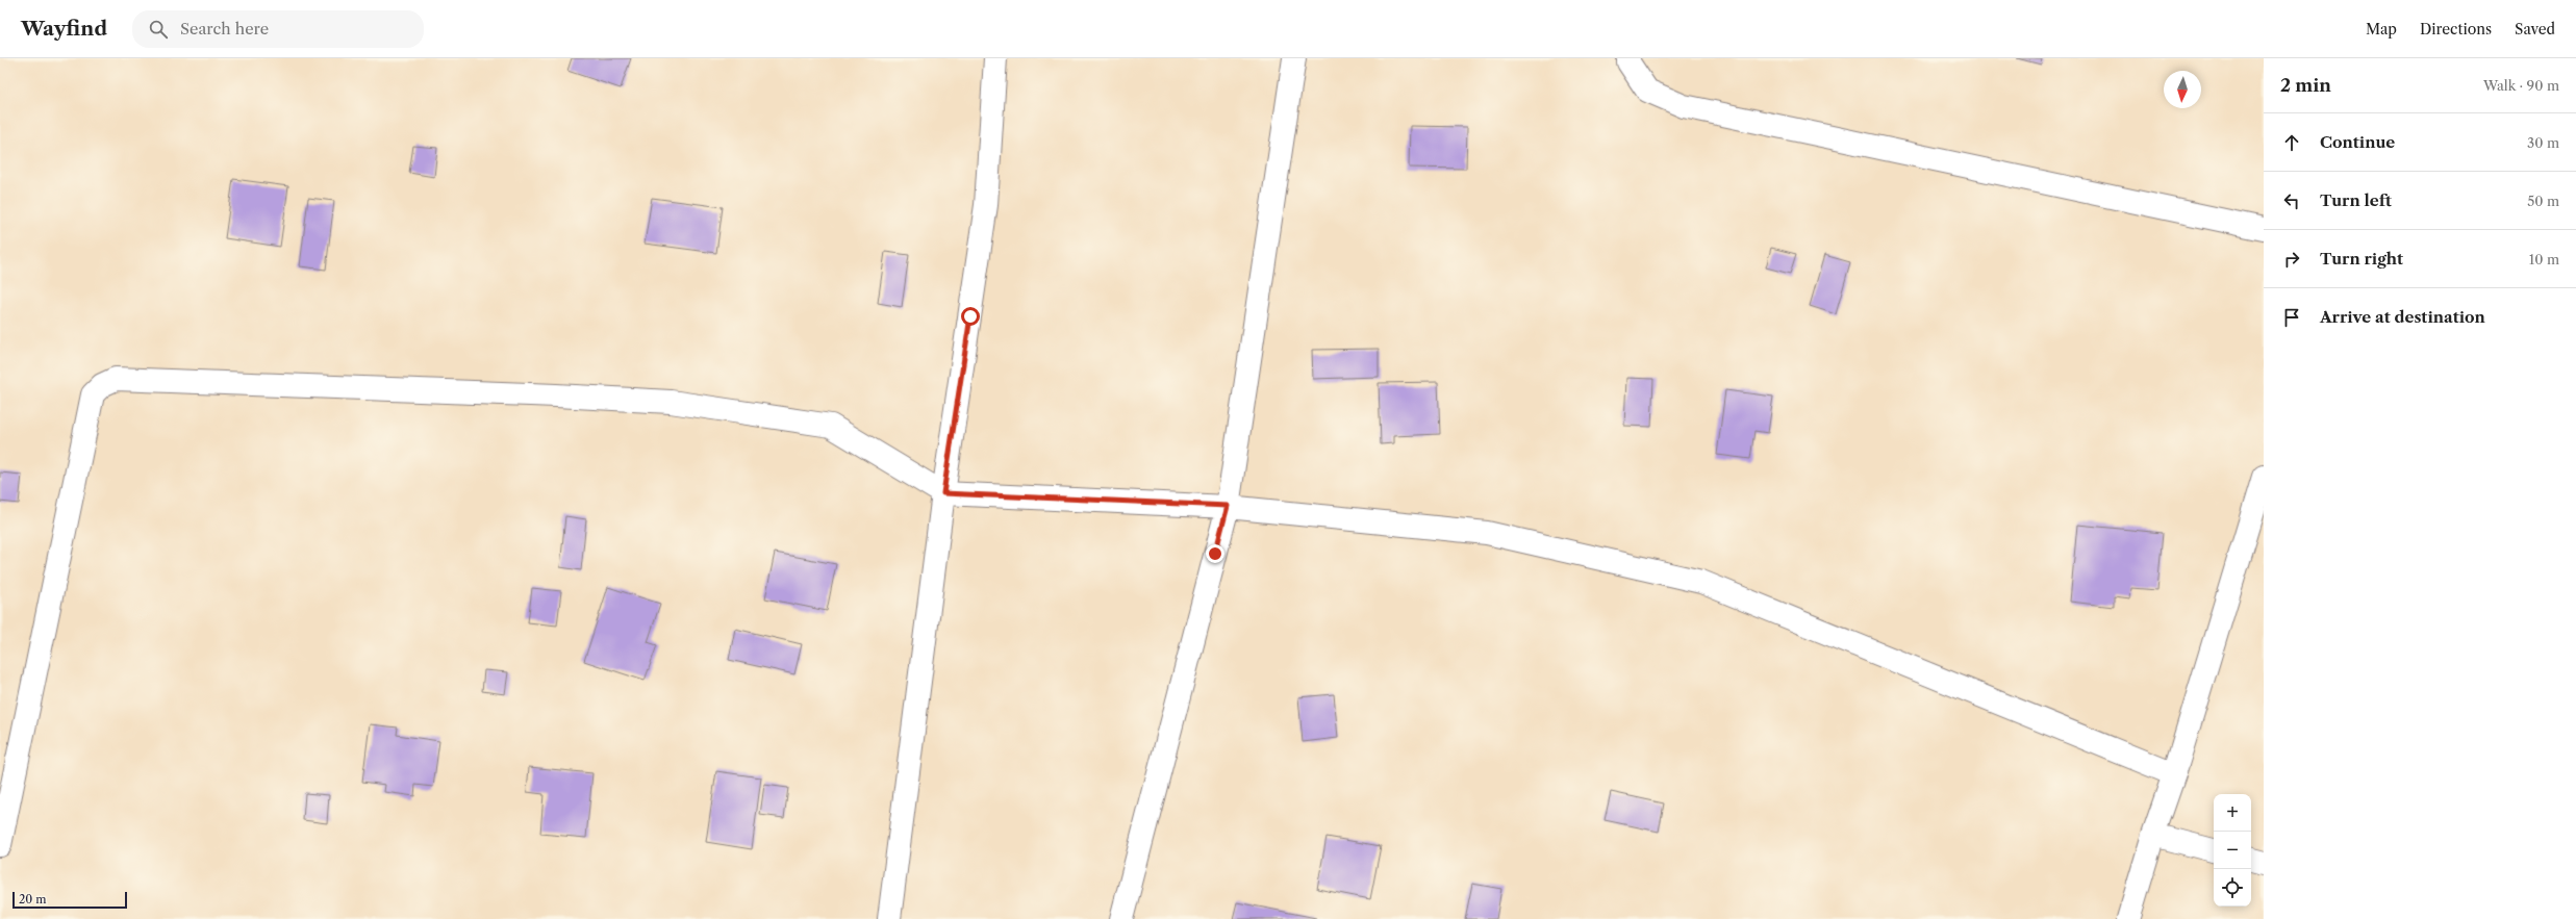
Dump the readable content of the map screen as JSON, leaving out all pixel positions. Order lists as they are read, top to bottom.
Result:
{
  "scale_bar": "20 m",
  "north": "bottom",
  "page": {
    "header": "Wayfind",
    "search": "Search here",
    "nav": ["Map", "Directions", "Saved"],
    "heading": ["2 min", "Walk · 90 m"],
    "list": [
      ["Continue", "30 m"],
      ["Turn left", "50 m"],
      ["Turn right", "10 m"],
      "Arrive at destination"
    ],
    "map_buttons": ["+", "−"],
    "scale": "20 m"
  }
}
